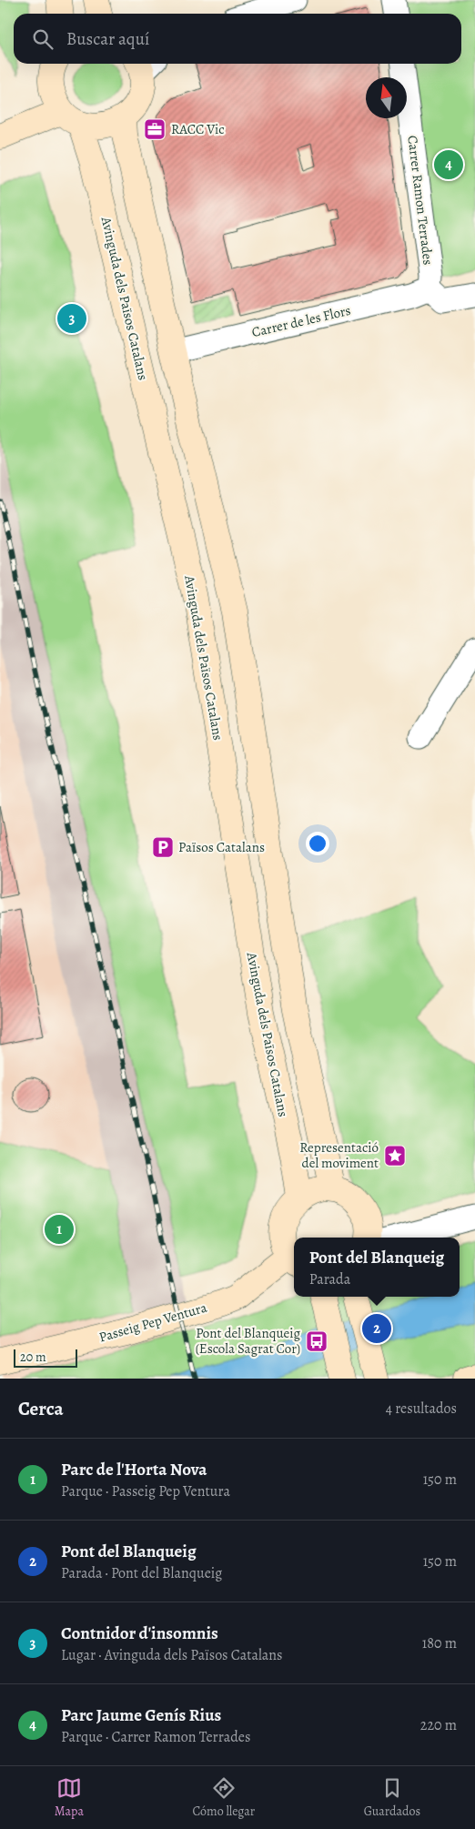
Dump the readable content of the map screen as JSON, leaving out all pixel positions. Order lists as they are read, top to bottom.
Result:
{
  "streets": {
    "street": [
      "Carrer Ramon Terrades",
      "Avinguda dels Països Catalans",
      "Carrer de les Flors",
      "Passeig Pep Ventura"
    ]
  },
  "crossings": [
    ["Carrer Ramon Terrades", "Carrer de les Flors"]
  ],
  "places": {
    "office": ["RACC Vic"],
    "parking": ["Països Catalans"],
    "place": ["Representació del moviment"],
    "bus stop": ["Pont del Blanqueig (Escola Sagrat Cor)"]
  },
  "scale_bar": "20 m",
  "north": "top",
  "page": {
    "search": "Buscar aquí",
    "pins": [
      "4",
      "3",
      "1",
      "2"
    ],
    "popup": ["Pont del Blanqueig", "Parada"],
    "scale": "20 m",
    "heading": ["Cerca", "4 resultados"],
    "list": [
      {
        "mark": "1",
        "name": "Parc de l'Horta Nova",
        "note": "Parque · Passeig Pep Ventura",
        "value": "150 m"
      },
      {
        "mark": "2",
        "name": "Pont del Blanqueig",
        "note": "Parada · Pont del Blanqueig",
        "value": "150 m"
      },
      {
        "mark": "3",
        "name": "Contnidor d'insomnis",
        "note": "Lugar · Avinguda dels Països Catalans",
        "value": "180 m"
      },
      {
        "mark": "4",
        "name": "Parc Jaume Genís Rius",
        "note": "Parque · Carrer Ramon Terrades",
        "value": "220 m"
      }
    ],
    "nav": ["Mapa", "Cómo llegar", "Guardados"]
  }
}
